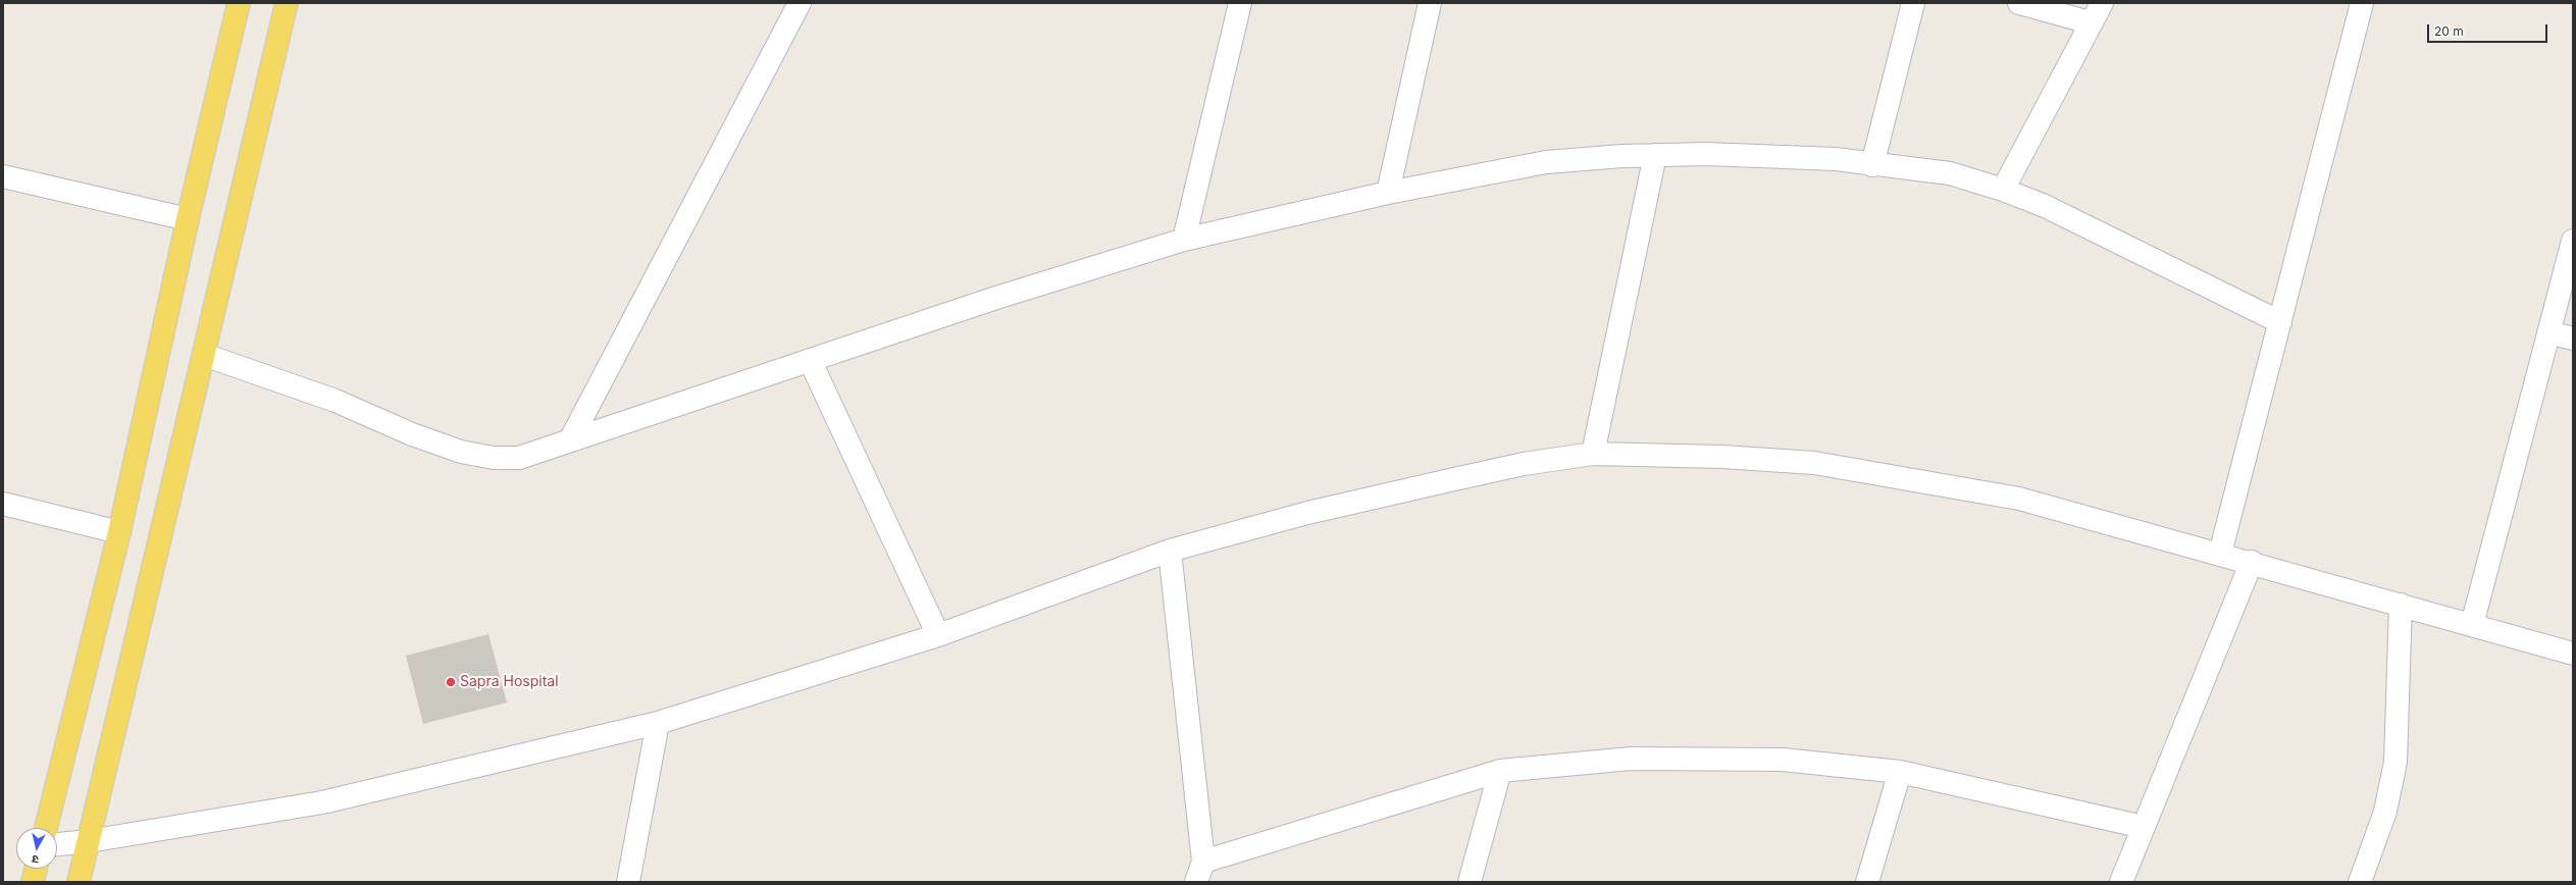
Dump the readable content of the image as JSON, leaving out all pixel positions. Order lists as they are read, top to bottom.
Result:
{
  "places": ["Sapra Hospital"],
  "scale_bar": "20 m",
  "north": "bottom"
}
